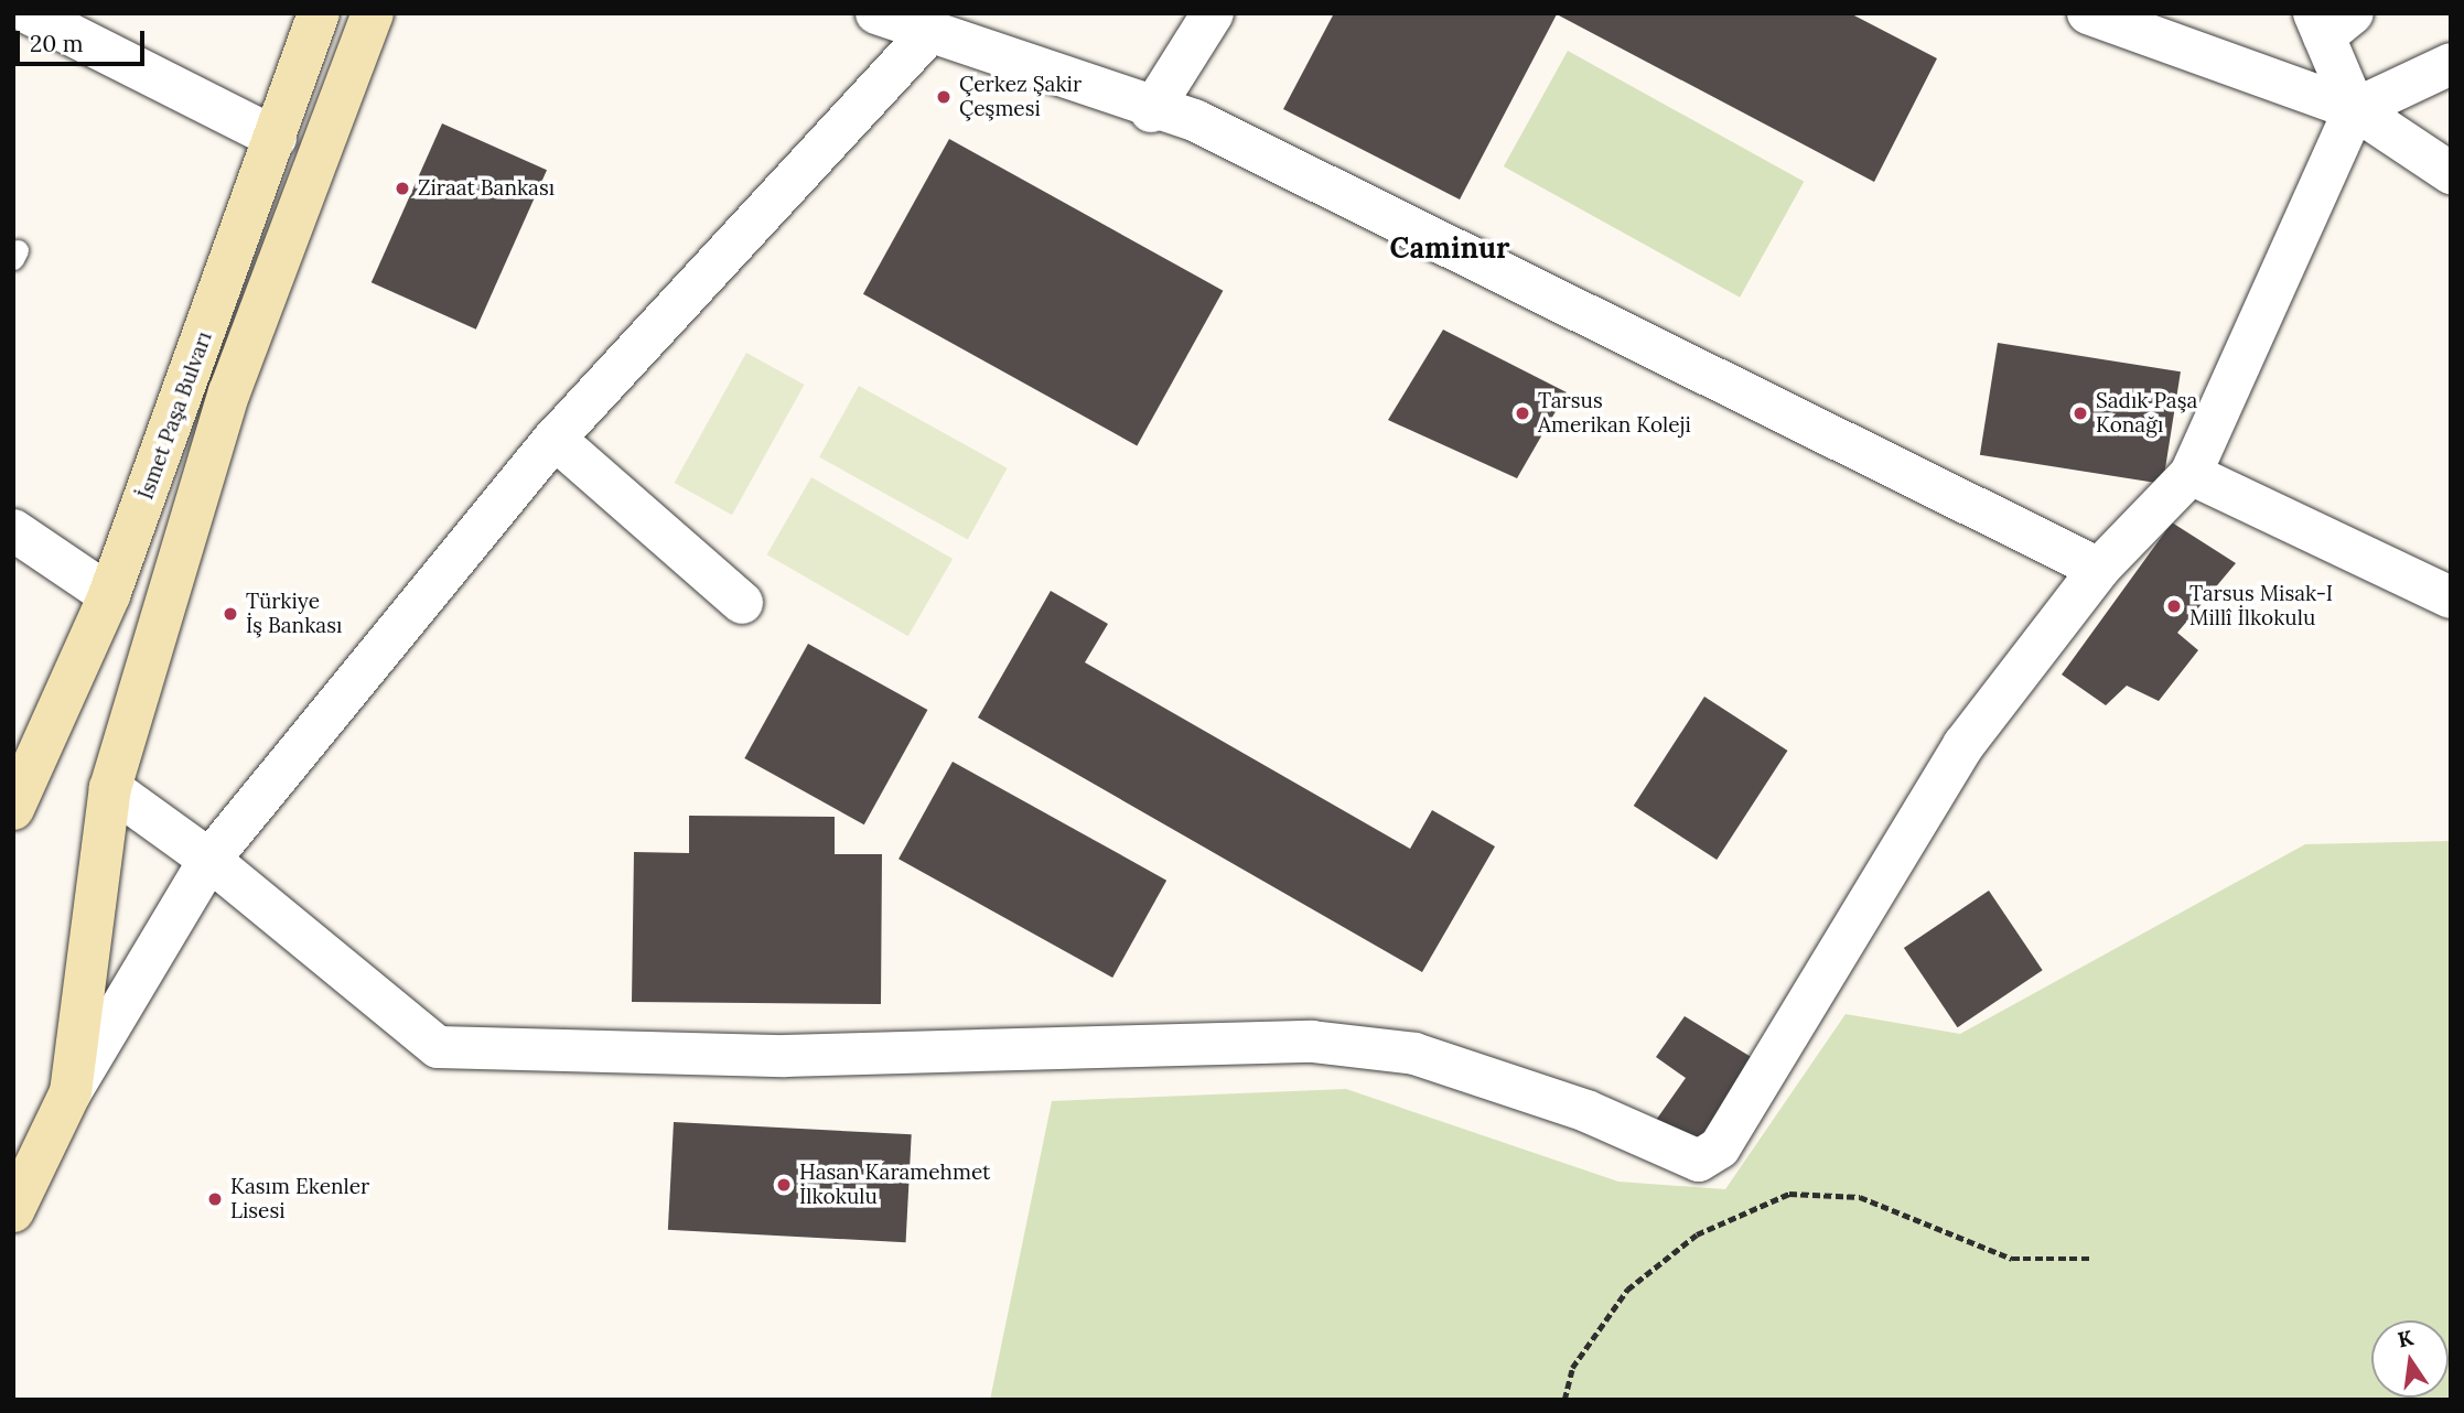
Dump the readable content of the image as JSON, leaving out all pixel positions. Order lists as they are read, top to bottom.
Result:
{
  "streets": {
    "main road": ["İsmet Paşa Bulvarı"]
  },
  "districts": ["Caminur"],
  "places": [
    "Çerkez Şakir Çeşmesi",
    "Ziraat Bankası",
    "Tarsus Amerikan Koleji",
    "Sadık Paşa Konağı",
    "Tarsus Misak-I Millî İlkokulu",
    "Türkiye İş Bankası",
    "Hasan Karamehmet İlkokulu",
    "Kasım Ekenler Lisesi"
  ],
  "scale_bar": "20 m",
  "north": "top"
}
